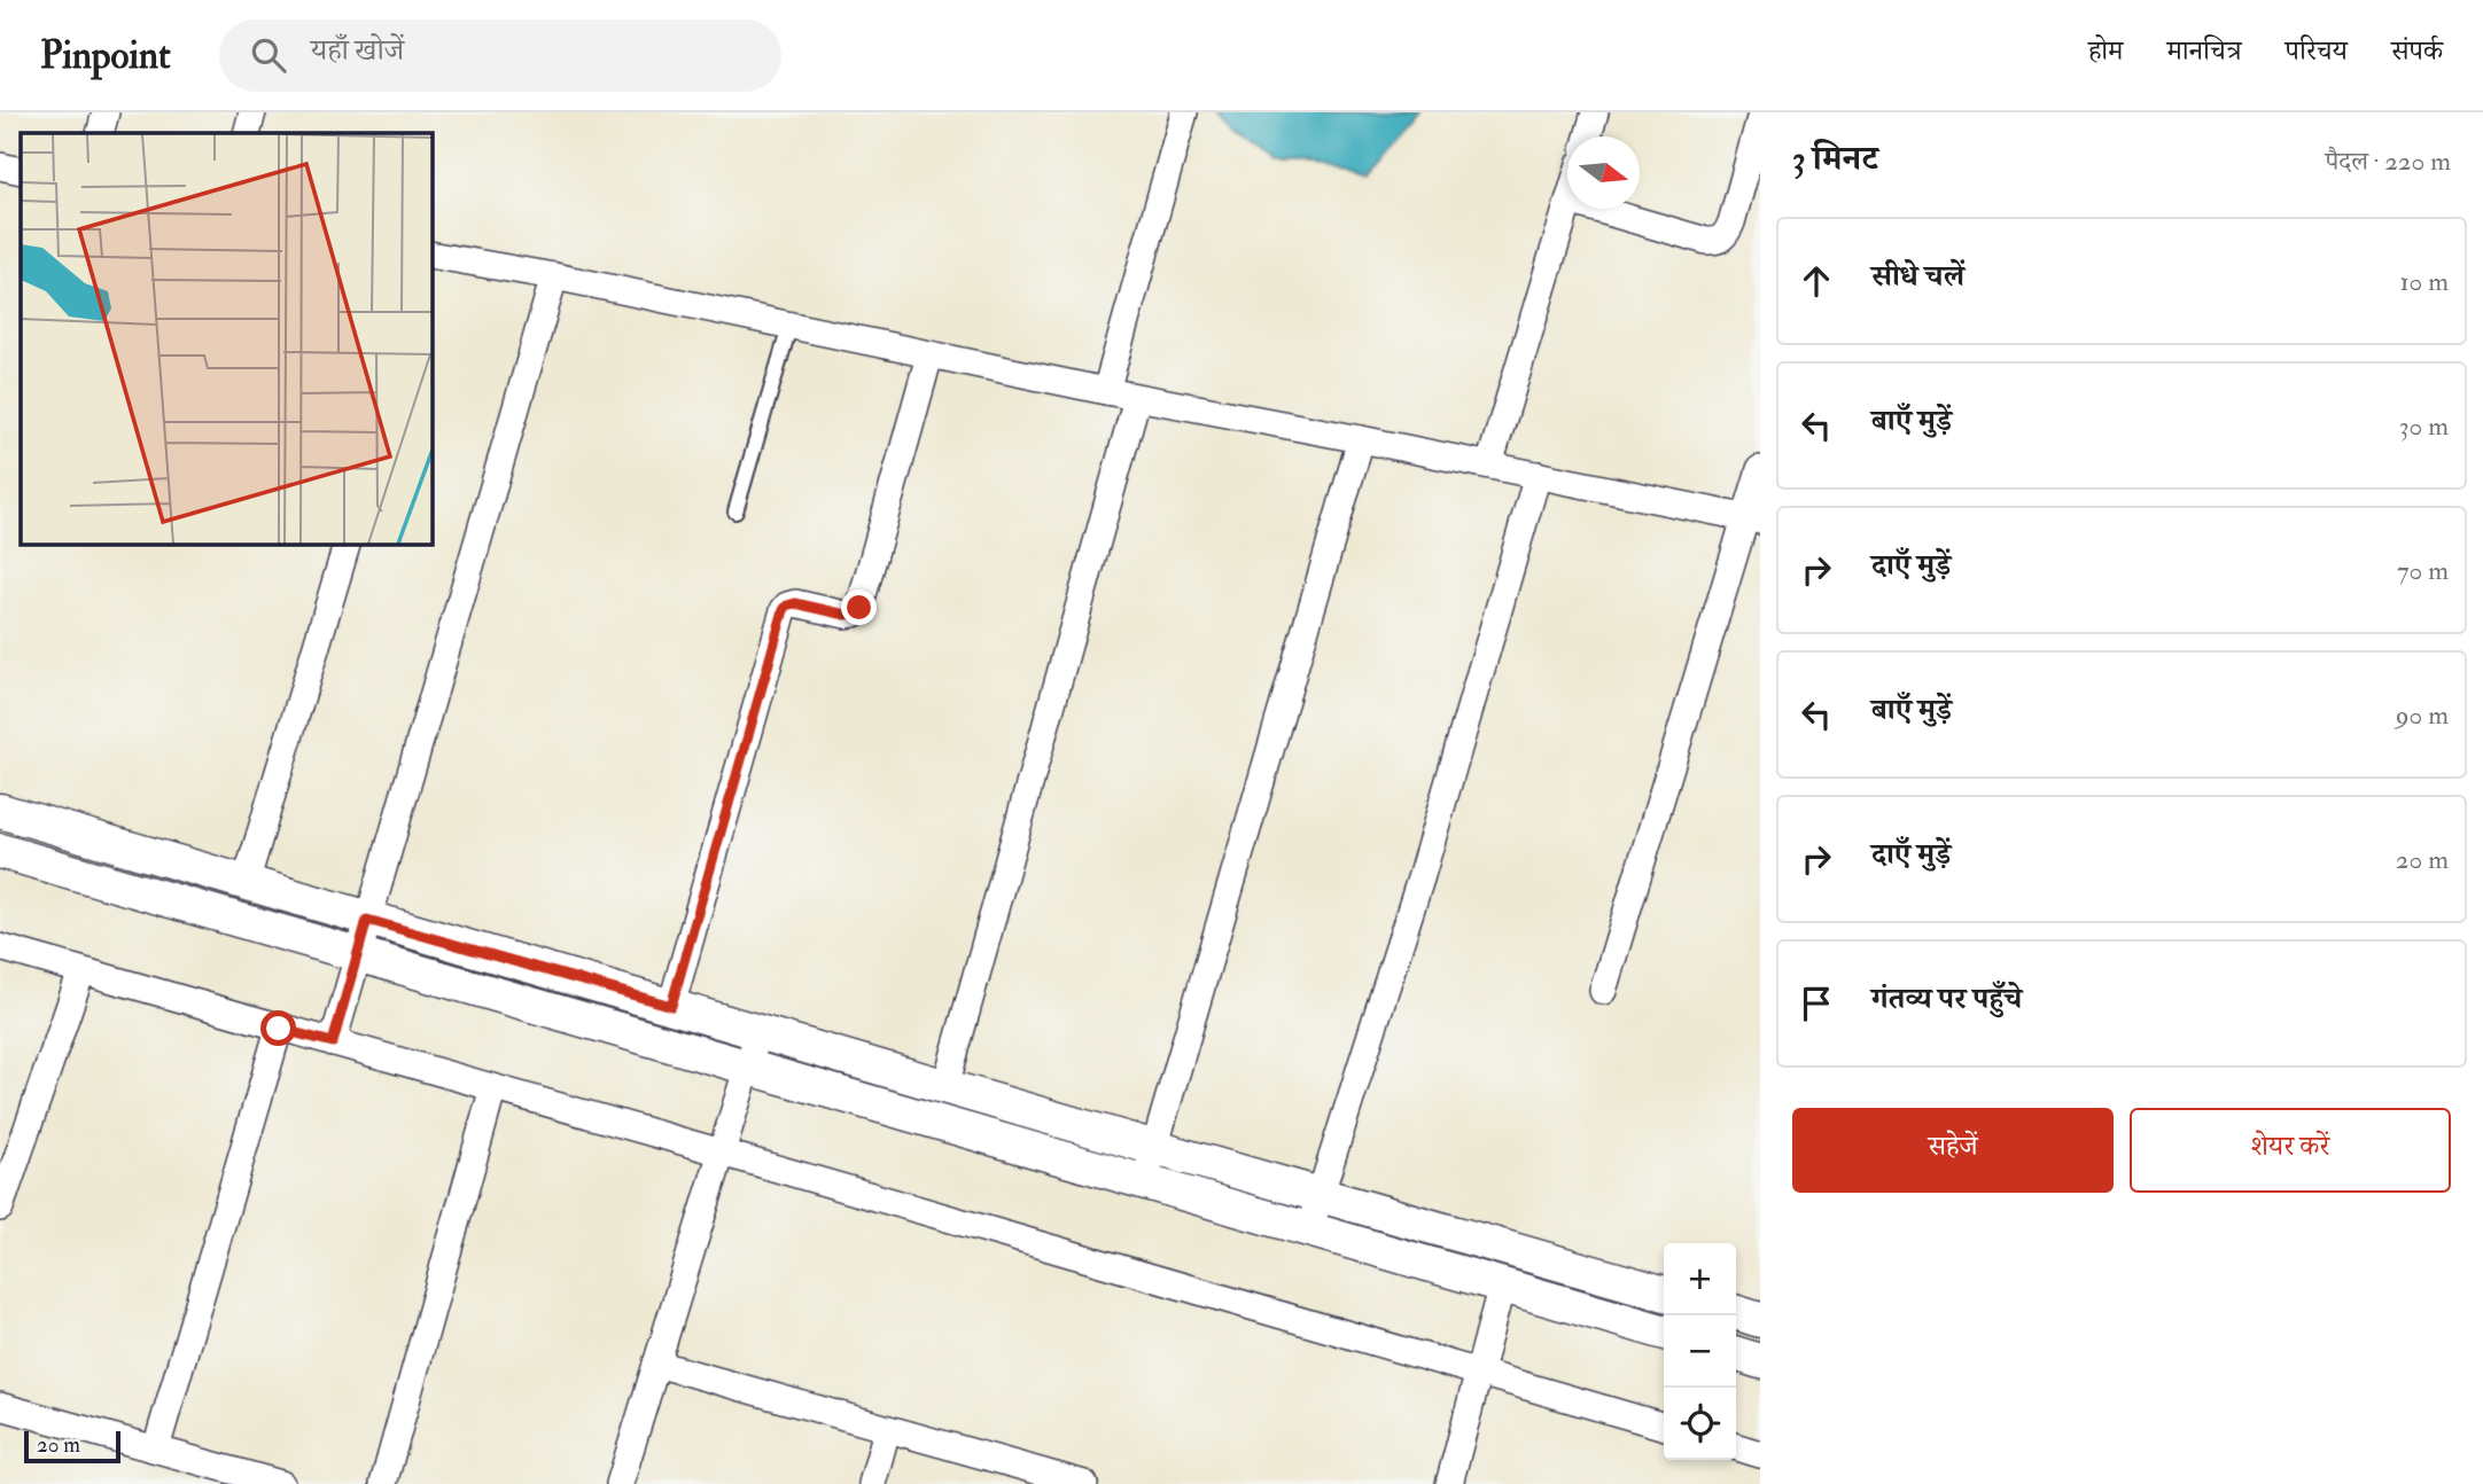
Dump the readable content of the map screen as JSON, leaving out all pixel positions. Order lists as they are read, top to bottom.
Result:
{
  "scale_bar": "20 m",
  "north": "right",
  "page": {
    "header": "Pinpoint",
    "search": "यहाँ खोजें",
    "nav": [
      "होम",
      "मानचित्र",
      "परिचय",
      "संपर्क"
    ],
    "heading": ["3 मिनट", "पैदल · 220 m"],
    "list": [
      ["सीधे चलें", "10 m"],
      ["बाएँ मुड़ें", "30 m"],
      ["दाएँ मुड़ें", "70 m"],
      ["बाएँ मुड़ें", "90 m"],
      ["दाएँ मुड़ें", "20 m"],
      "गंतव्य पर पहुँचे"
    ],
    "buttons": ["सहेजें", "शेयर करें"],
    "map_buttons": ["+", "−"],
    "scale": "20 m"
  }
}
